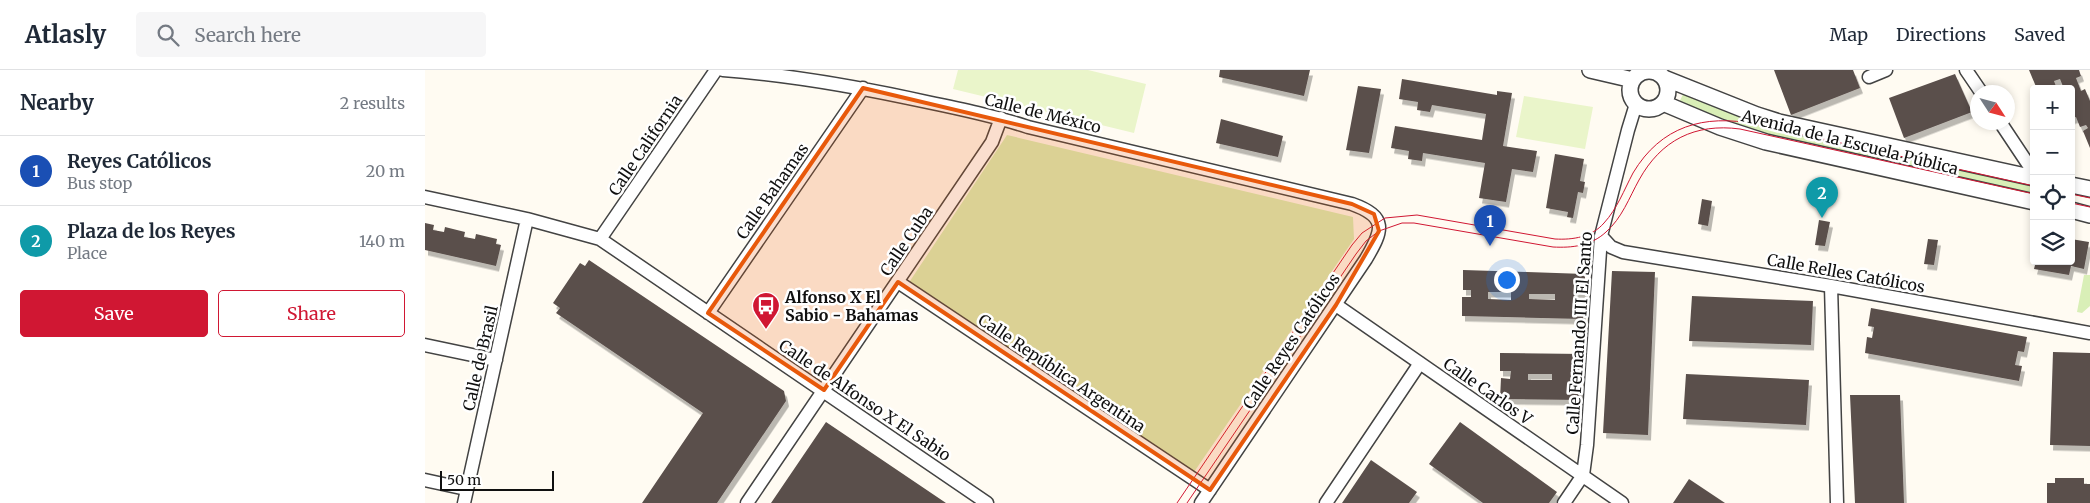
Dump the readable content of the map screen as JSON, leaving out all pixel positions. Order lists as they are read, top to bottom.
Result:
{
  "streets": {
    "street": [
      "Calle de México",
      "Avenida de la Escuela Pública",
      "Calle California",
      "Calle Bahamas",
      "Calle Cuba",
      "Calle Relles Católicos",
      "Calle Fernando III El Santo",
      "Calle Reyes Católicos",
      "Calle de Brasil",
      "Calle República Argentina",
      "Calle Carlos V",
      "Calle de Alfonso X El Sabio"
    ]
  },
  "crossings": [
    ["Calle de México", "Calle Bahamas"],
    ["Calle de México", "Calle Cuba"],
    ["Calle de México", "Calle Reyes Católicos"],
    ["Avenida de la Escuela Pública", "Calle Fernando III El Santo"],
    ["Calle California", "Calle de Alfonso X El Sabio"],
    ["Calle Bahamas", "Calle de Alfonso X El Sabio"],
    ["Calle Cuba", "Calle República Argentina"],
    ["Calle Cuba", "Calle de Alfonso X El Sabio"],
    ["Calle Relles Católicos", "Calle Fernando III El Santo"],
    ["Calle Fernando III El Santo", "Calle Carlos V"],
    ["Calle Reyes Católicos", "Calle República Argentina"],
    ["Calle Reyes Católicos", "Calle Carlos V"],
    ["Calle de Brasil", "Calle de Alfonso X El Sabio"]
  ],
  "places": {
    "bus stop": ["Alfonso X El Sabio - Bahamas"]
  },
  "scale_bar": "50 m",
  "north": "bottom right",
  "page": {
    "header": "Atlasly",
    "search": "Search here",
    "nav": ["Map", "Directions", "Saved"],
    "heading": ["Nearby", "2 results"],
    "map_buttons": ["+", "−"],
    "list": [
      {
        "mark": "1",
        "name": "Reyes Católicos",
        "note": "Bus stop",
        "value": "20 m"
      },
      {
        "mark": "2",
        "name": "Plaza de los Reyes",
        "note": "Place",
        "value": "140 m"
      }
    ],
    "pins": ["2", "1"],
    "buttons": ["Save", "Share"],
    "scale": "50 m"
  }
}
